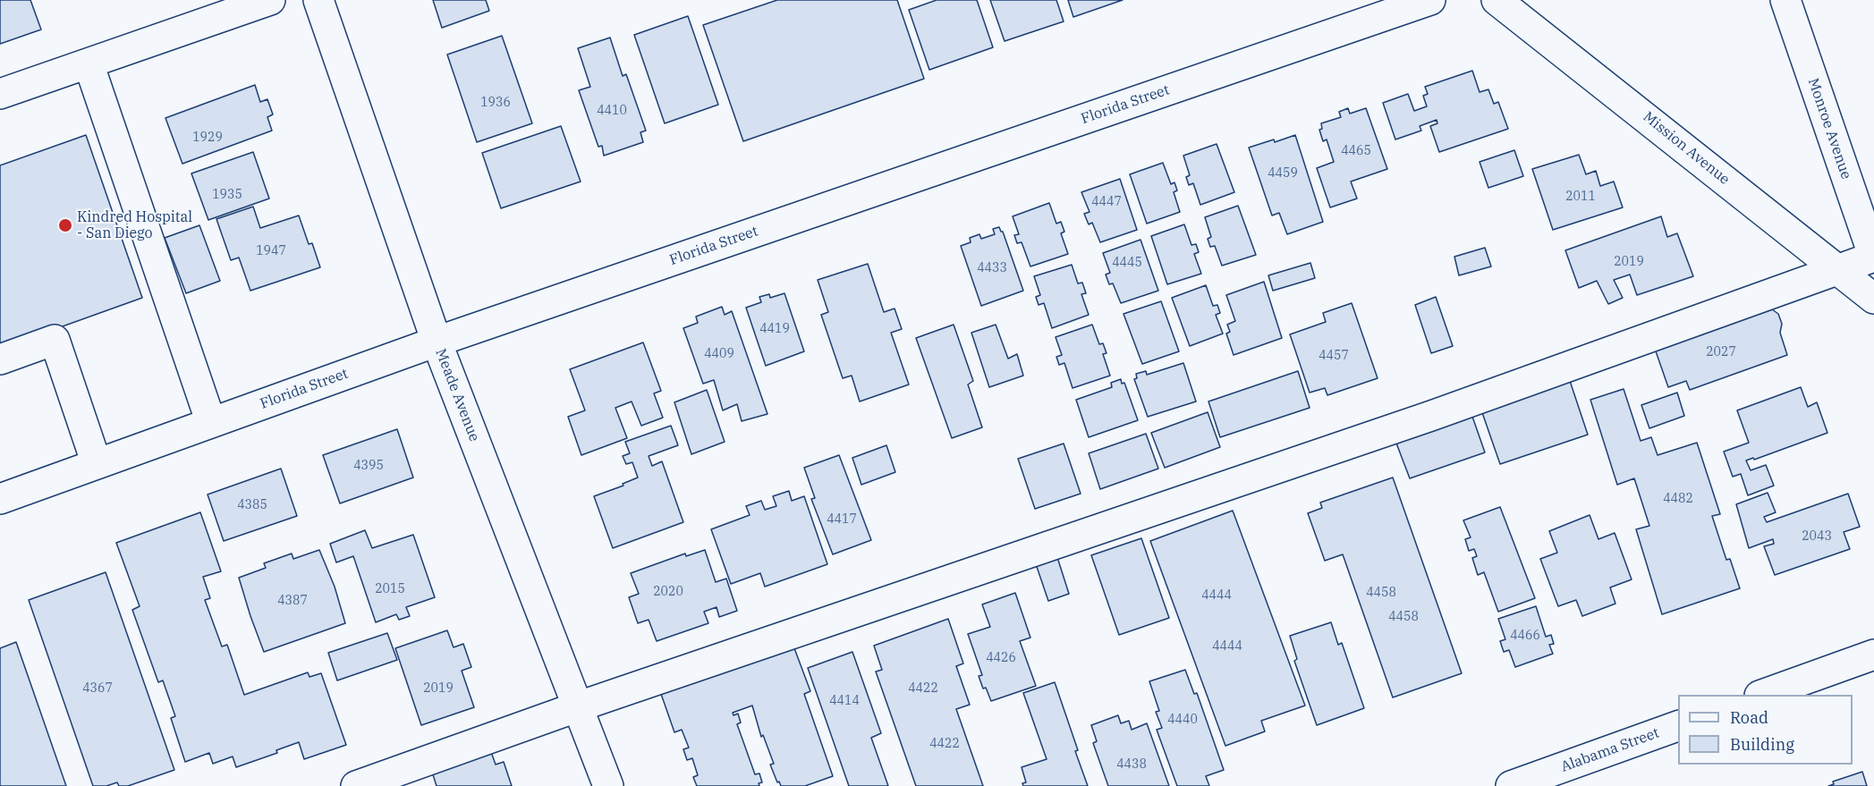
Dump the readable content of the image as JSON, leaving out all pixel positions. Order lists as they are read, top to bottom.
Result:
{
  "streets": {
    "street": [
      "Florida Street",
      "Monroe Avenue",
      "Mission Avenue",
      "Meade Avenue",
      "Alabama Street"
    ]
  },
  "crossings": [
    ["Florida Street", "Meade Avenue"]
  ],
  "places": ["Kindred Hospital - San Diego"],
  "house_numbers": [
    "1936",
    "4410",
    "1929",
    "4465",
    "4459",
    "1935",
    "2011",
    "4447",
    "1947",
    "2019",
    "4445",
    "4433",
    "4419",
    "2027",
    "4409",
    "4457",
    "4395",
    "4482",
    "4385",
    "4417",
    "2043",
    "2015",
    "2020",
    "4458",
    "4444",
    "4387",
    "4458",
    "4466",
    "4444",
    "4426",
    "4367",
    "2019",
    "4422",
    "4414",
    "4440",
    "4422",
    "4438"
  ],
  "legend": ["Road", "Building"]
}
